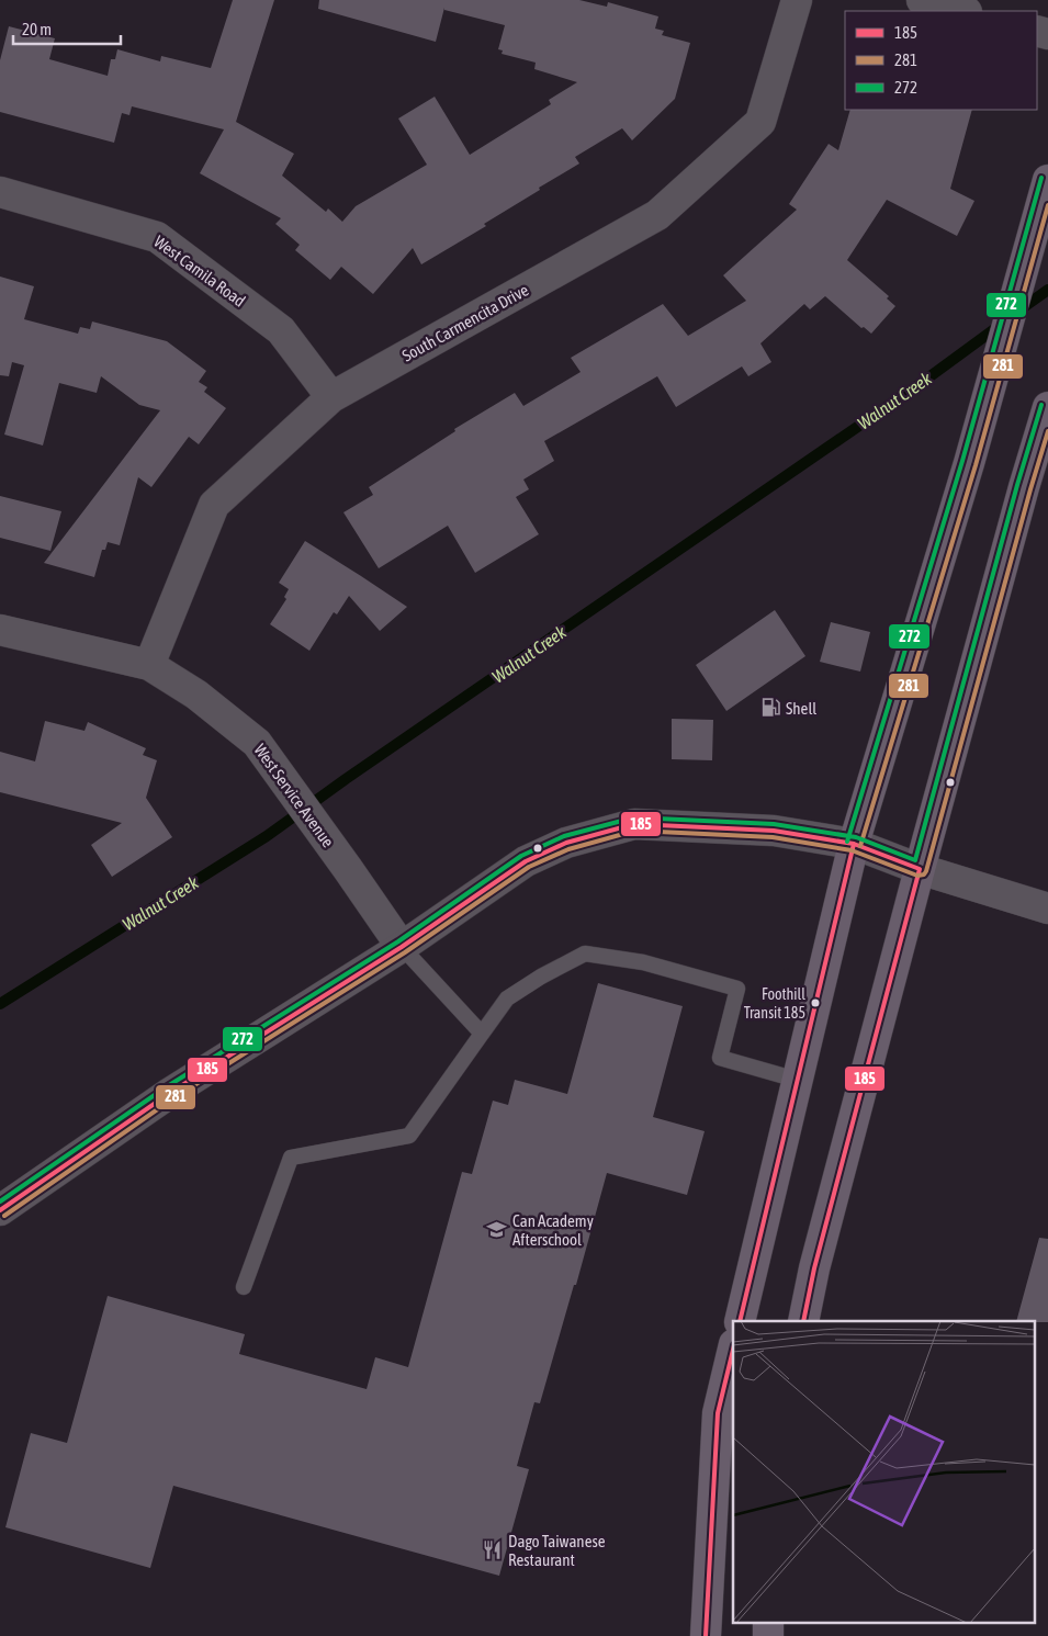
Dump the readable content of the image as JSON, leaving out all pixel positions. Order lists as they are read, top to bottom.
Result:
{
  "streets": {
    "street": ["West Camila Road", "South Carmencita Drive", "West Service Avenue"]
  },
  "crossings": [
    ["West Camila Road", "South Carmencita Drive"],
    ["South Carmencita Drive", "West Service Avenue"]
  ],
  "water": ["Walnut Creek"],
  "places": {
    "fuel station": ["Shell"],
    "other": ["Foothill Transit 185"],
    "school or university": ["Can Academy Afterschool"],
    "restaurant": ["Dago Taiwanese Restaurant"]
  },
  "lines": ["transit line 272", "transit line 281", "transit line 185"],
  "legend": ["185", "281", "272"],
  "scale_bar": "20 m"
}
